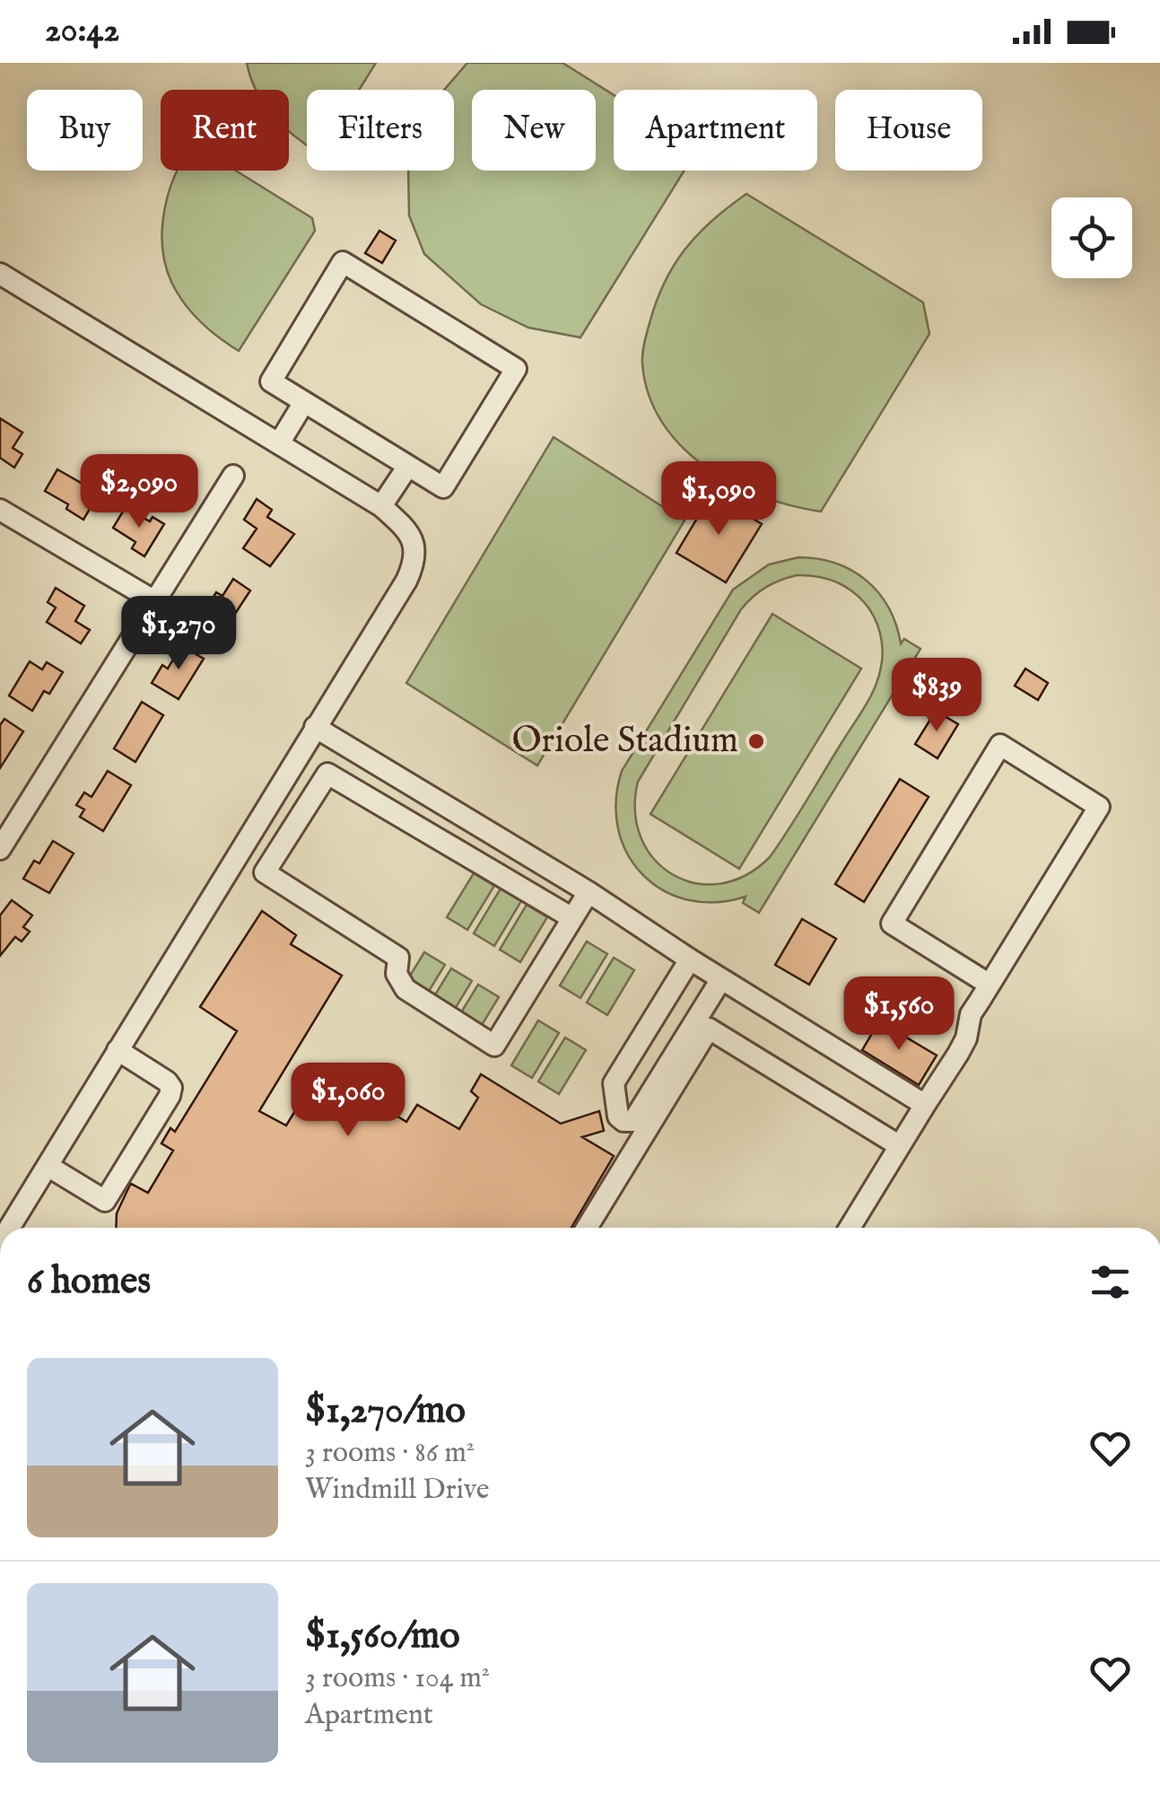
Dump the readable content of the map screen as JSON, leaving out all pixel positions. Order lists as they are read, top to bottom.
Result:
{
  "places": ["Oriole Stadium"],
  "page": {
    "status": "20:42",
    "chip": [
      "Buy",
      "Rent",
      "Filters",
      "New",
      "Apartment",
      "House"
    ],
    "price": [
      "$2,090",
      "$1,090",
      "$1,270",
      "$839",
      "$1,560",
      "$1,060"
    ],
    "heading": "6 homes",
    "list": [
      {
        "name": "$1,270/mo",
        "note": "3 rooms · 86 m² · Windmill Drive"
      },
      {
        "name": "$1,560/mo",
        "note": "3 rooms · 104 m² · Apartment"
      }
    ]
  }
}
